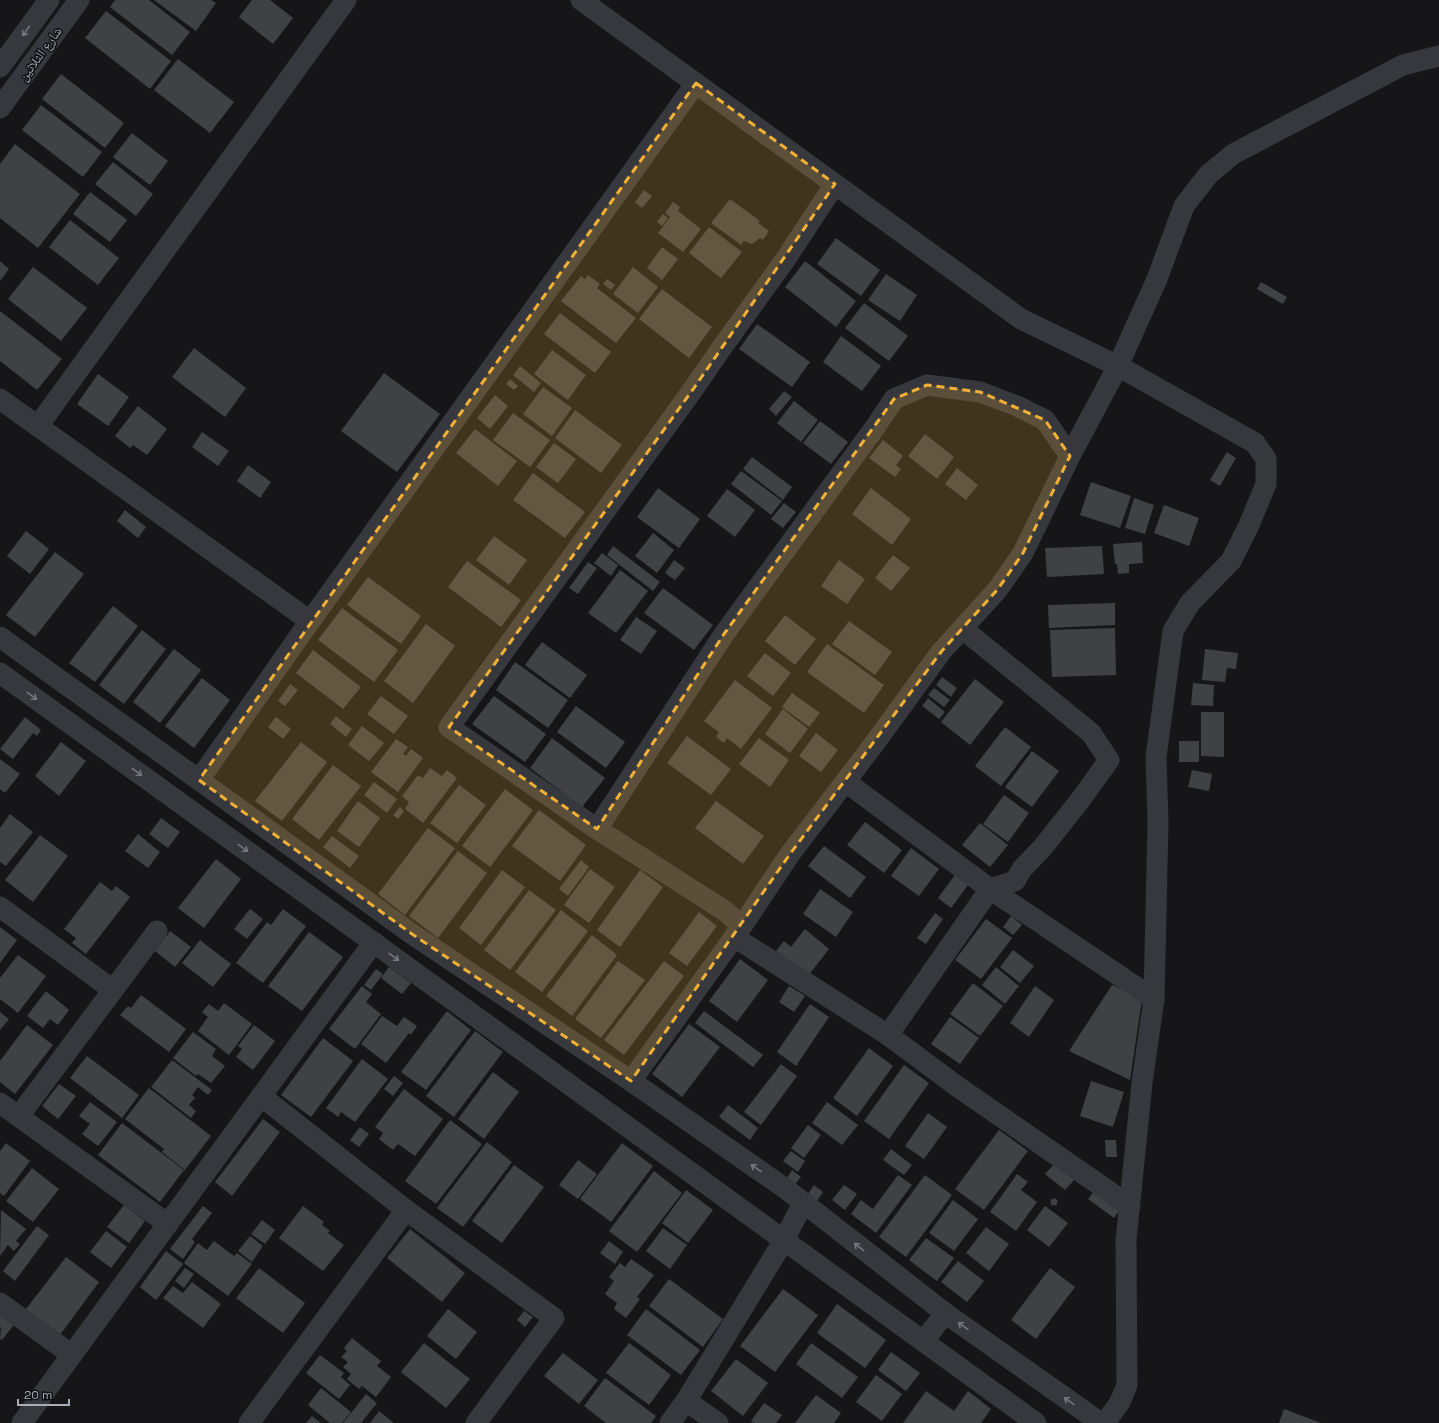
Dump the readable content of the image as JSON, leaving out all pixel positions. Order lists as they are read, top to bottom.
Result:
{
  "streets": {
    "street": ["شارع الثلاثين"]
  },
  "scale_bar": "20 m"
}
